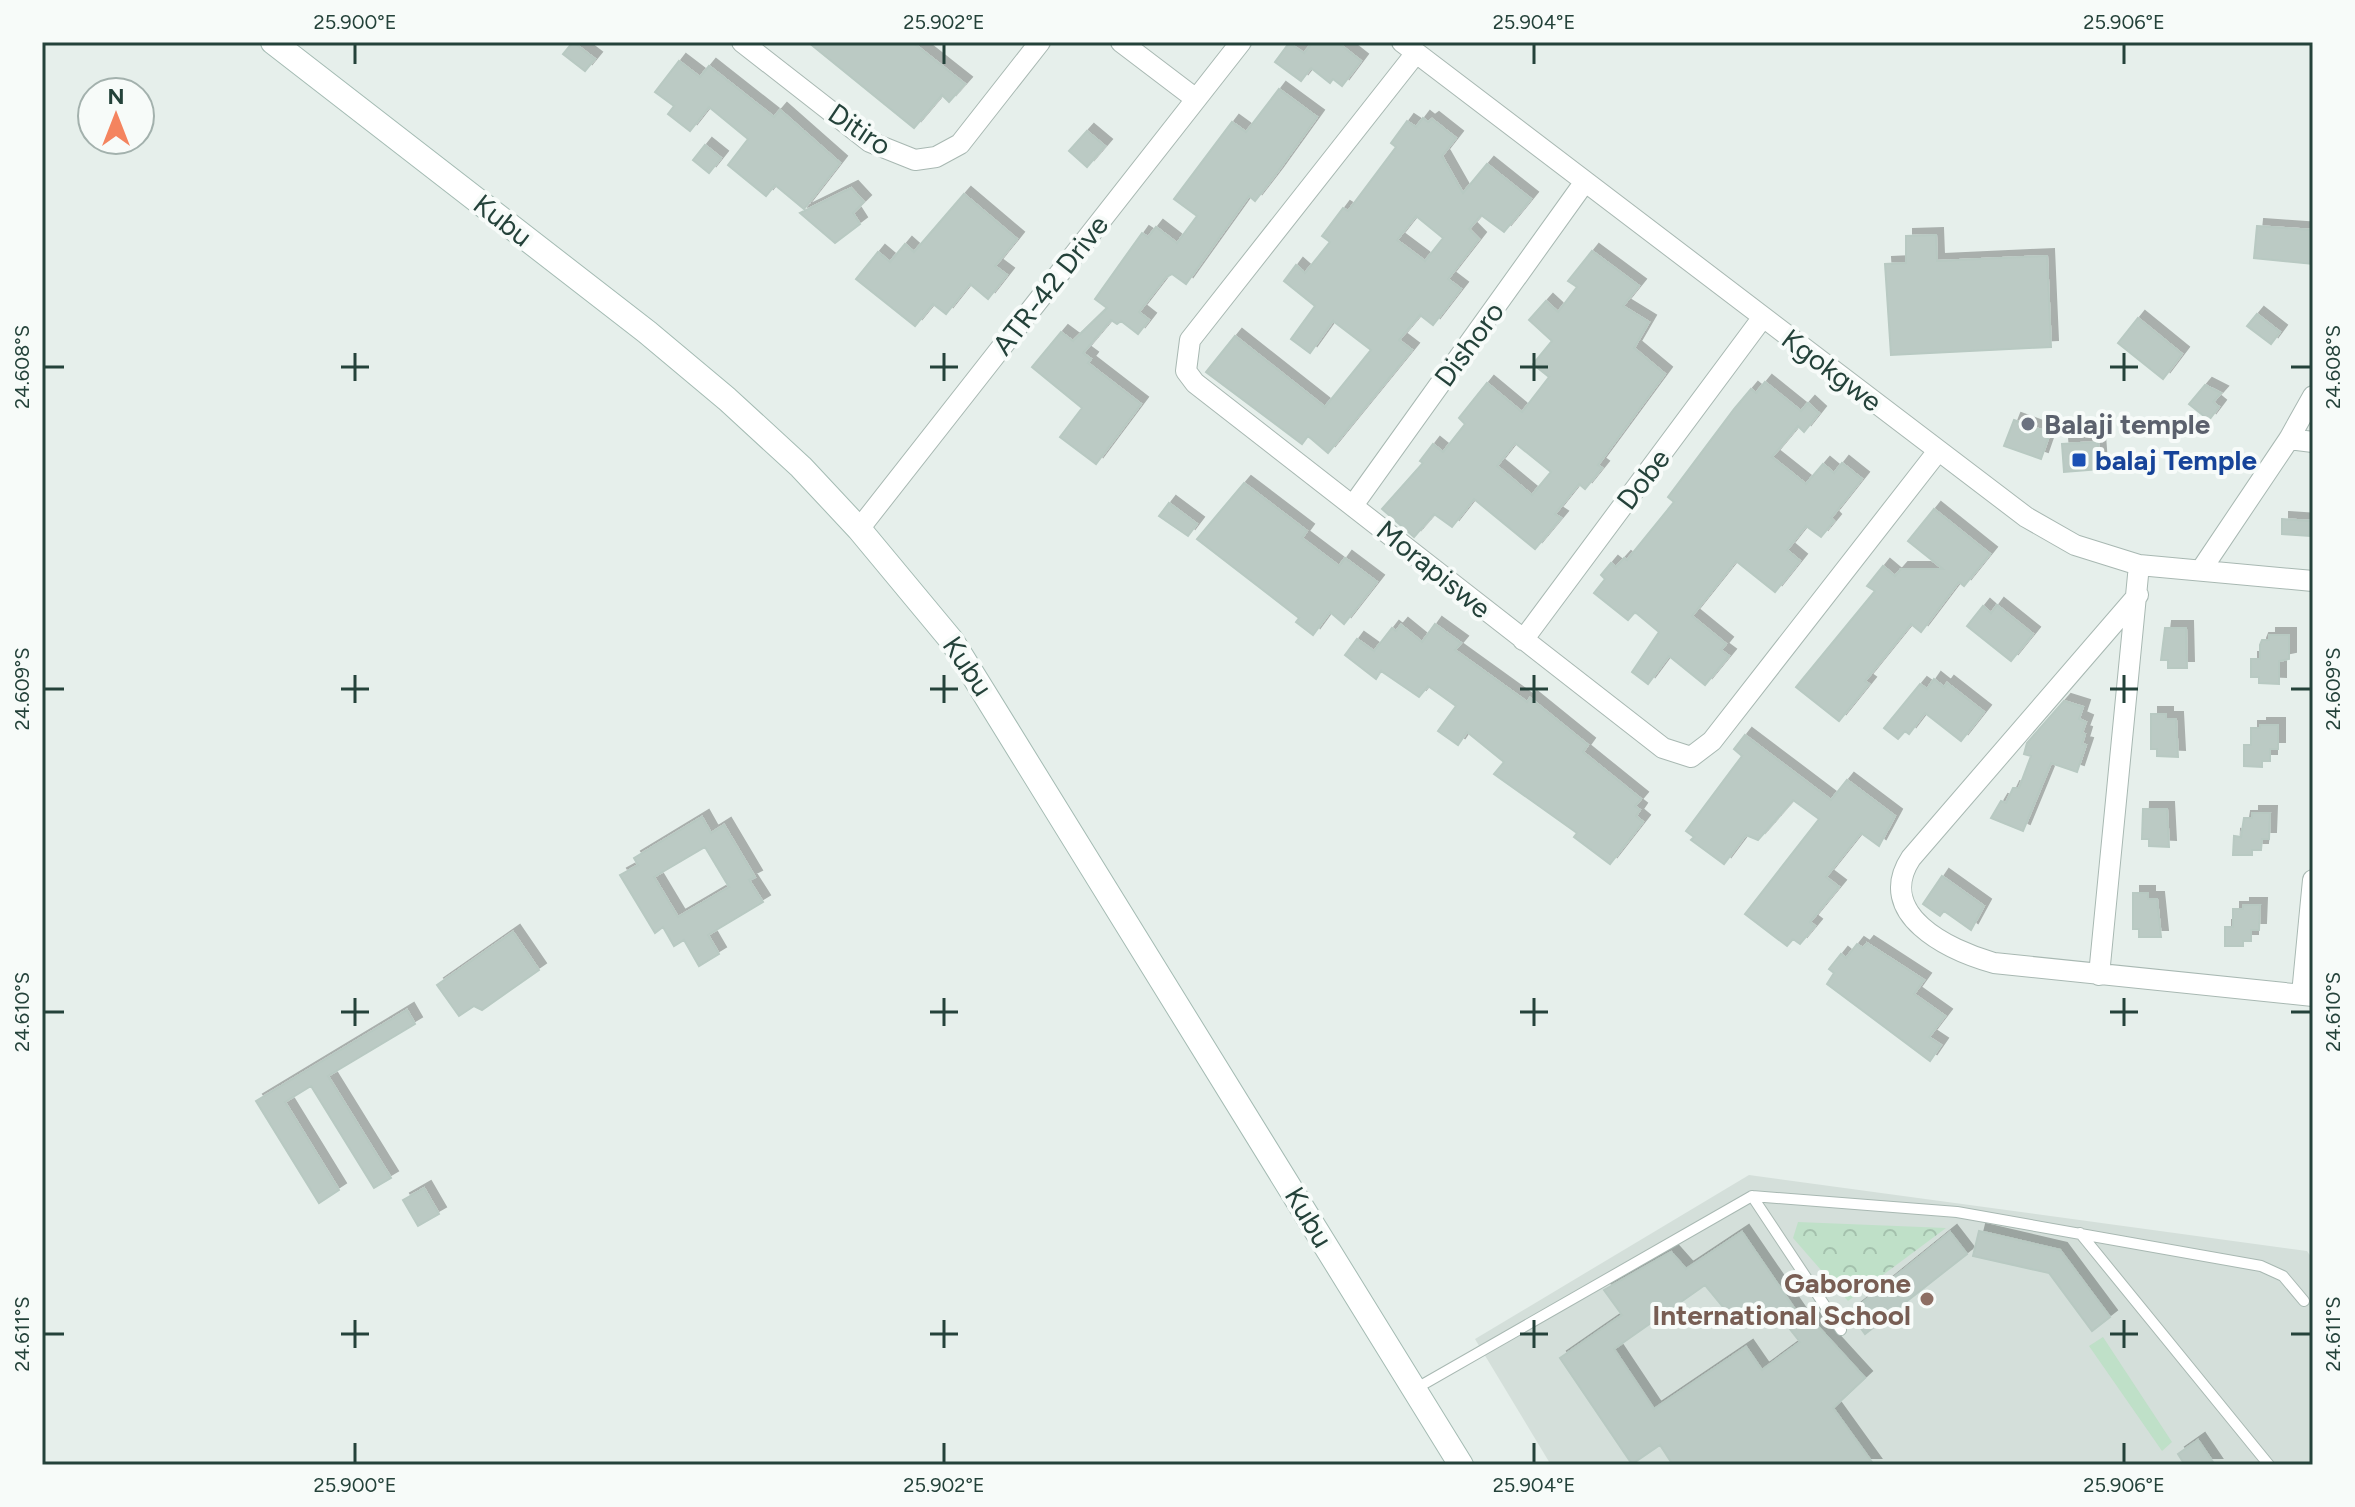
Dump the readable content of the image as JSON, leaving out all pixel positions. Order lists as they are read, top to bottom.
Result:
{
  "streets": {
    "main road": ["Kubu"],
    "street": [
      "Ditiro",
      "ATR-42 Drive",
      "Dishoro",
      "Kgokgwe",
      "Dobe",
      "Morapiswe"
    ]
  },
  "crossings": [
    ["Kubu", "ATR-42 Drive"],
    ["Dishoro", "Kgokgwe"],
    ["Dishoro", "Morapiswe"],
    ["Kgokgwe", "Dobe"],
    ["Kgokgwe", "Morapiswe"],
    ["Dobe", "Morapiswe"]
  ],
  "places": {
    "other": ["Balaji temple", "Gaborone International School"],
    "transit": ["balaj Temple"]
  },
  "north": "top",
  "coordinates": [
    "25.900°E",
    "25.902°E",
    "25.904°E",
    "25.906°E",
    "24.608°S",
    "24.609°S",
    "24.610°S",
    "24.611°S"
  ]
}
